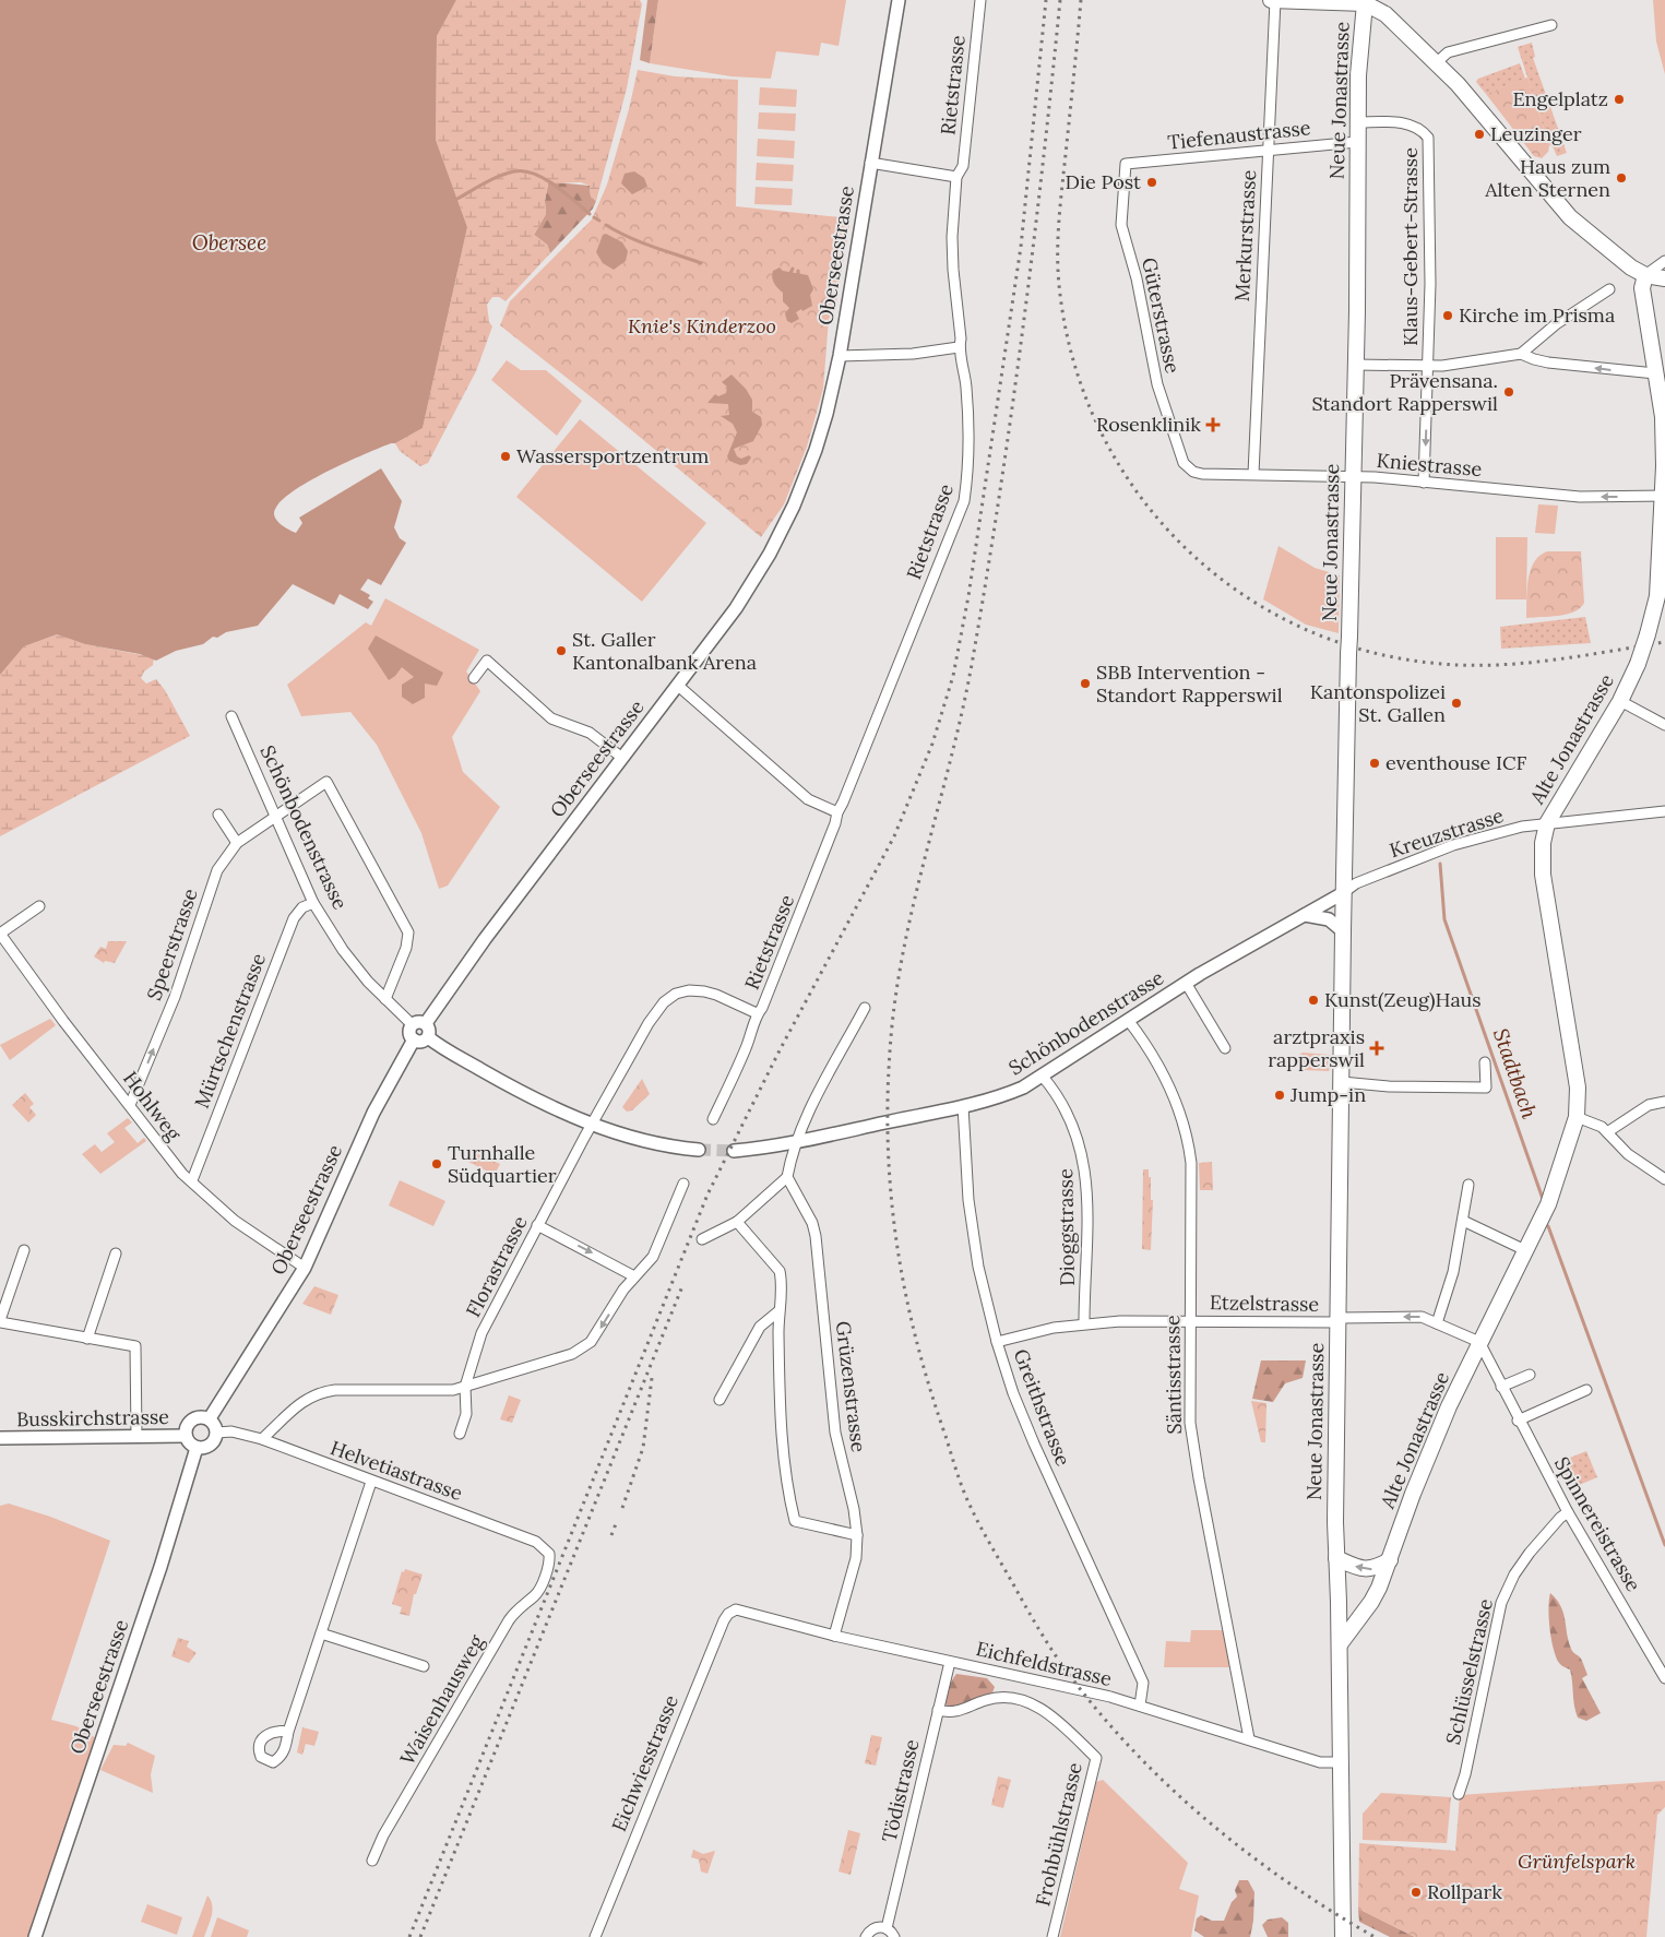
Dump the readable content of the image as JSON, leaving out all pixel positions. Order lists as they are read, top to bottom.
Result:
{
  "streets": {
    "main road": ["Neue Jonastrasse", "Alte Jonastrasse"],
    "street": [
      "Rietstrasse",
      "Tiefenaustrasse",
      "Merkurstrasse",
      "Klaus-Gebert-Strasse",
      "Oberseestrasse",
      "Güterstrasse",
      "Kniestrasse",
      "Schönbodenstrasse",
      "Kreuzstrasse",
      "Speerstrasse",
      "Mürtschenstrasse",
      "Hohlweg",
      "Dioggstrasse",
      "Florastrasse",
      "Etzelstrasse",
      "Säntisstrasse",
      "Grüzenstrasse",
      "Greithstrasse",
      "Busskirchstrasse",
      "Helvetiastrasse",
      "Spinnereistrasse",
      "Eichfeldstrasse",
      "Schlüsselstrasse",
      "Waisenhausweg",
      "Eichwiesstrasse",
      "Tödistrasse",
      "Frohbühlstrasse"
    ]
  },
  "crossings": [
    ["Rietstrasse", "Oberseestrasse"],
    ["Rietstrasse", "Florastrasse"],
    ["Neue Jonastrasse", "Tiefenaustrasse"],
    ["Neue Jonastrasse", "Klaus-Gebert-Strasse"],
    ["Neue Jonastrasse", "Kniestrasse"],
    ["Neue Jonastrasse", "Alte Jonastrasse"],
    ["Neue Jonastrasse", "Schönbodenstrasse"],
    ["Neue Jonastrasse", "Kreuzstrasse"],
    ["Neue Jonastrasse", "Etzelstrasse"],
    ["Neue Jonastrasse", "Eichfeldstrasse"],
    ["Tiefenaustrasse", "Merkurstrasse"],
    ["Tiefenaustrasse", "Güterstrasse"],
    ["Merkurstrasse", "Kniestrasse"],
    ["Oberseestrasse", "Schönbodenstrasse"],
    ["Oberseestrasse", "Hohlweg"],
    ["Oberseestrasse", "Busskirchstrasse"],
    ["Oberseestrasse", "Helvetiastrasse"],
    ["Güterstrasse", "Kniestrasse"],
    ["Kniestrasse", "Alte Jonastrasse"],
    ["Alte Jonastrasse", "Kreuzstrasse"],
    ["Alte Jonastrasse", "Etzelstrasse"],
    ["Alte Jonastrasse", "Spinnereistrasse"],
    ["Schönbodenstrasse", "Kreuzstrasse"],
    ["Schönbodenstrasse", "Speerstrasse"],
    ["Schönbodenstrasse", "Mürtschenstrasse"],
    ["Schönbodenstrasse", "Dioggstrasse"],
    ["Schönbodenstrasse", "Säntisstrasse"],
    ["Schönbodenstrasse", "Greithstrasse"],
    ["Speerstrasse", "Hohlweg"],
    ["Mürtschenstrasse", "Hohlweg"],
    ["Dioggstrasse", "Etzelstrasse"],
    ["Etzelstrasse", "Säntisstrasse"],
    ["Etzelstrasse", "Greithstrasse"],
    ["Etzelstrasse", "Spinnereistrasse"],
    ["Säntisstrasse", "Eichfeldstrasse"],
    ["Grüzenstrasse", "Eichfeldstrasse"],
    ["Greithstrasse", "Eichfeldstrasse"],
    ["Busskirchstrasse", "Helvetiastrasse"],
    ["Helvetiastrasse", "Waisenhausweg"],
    ["Spinnereistrasse", "Schlüsselstrasse"],
    ["Eichfeldstrasse", "Eichwiesstrasse"],
    ["Eichfeldstrasse", "Tödistrasse"],
    ["Tödistrasse", "Frohbühlstrasse"]
  ],
  "one_way": ["Kniestrasse", "Speerstrasse"],
  "water": ["Obersee", "Stadtbach"],
  "parks": ["Knie's Kinderzoo", "Grünfelspark"],
  "places": {
    "other": [
      "Engelplatz",
      "Leuzinger",
      "Haus zum Alten Sternen",
      "Die Post",
      "Kirche im Prisma",
      "Prävensana. Standort Rapperswil",
      "Wassersportzentrum",
      "St. Galler Kantonalbank Arena",
      "SBB Intervention - Standort Rapperswil",
      "Kantonspolizei St. Gallen",
      "eventhouse ICF",
      "Kunst(Zeug)Haus",
      "Jump-in",
      "Turnhalle Südquartier",
      "Rollpark"
    ],
    "health": ["Rosenklinik", "arztpraxis rapperswil"]
  }
}
